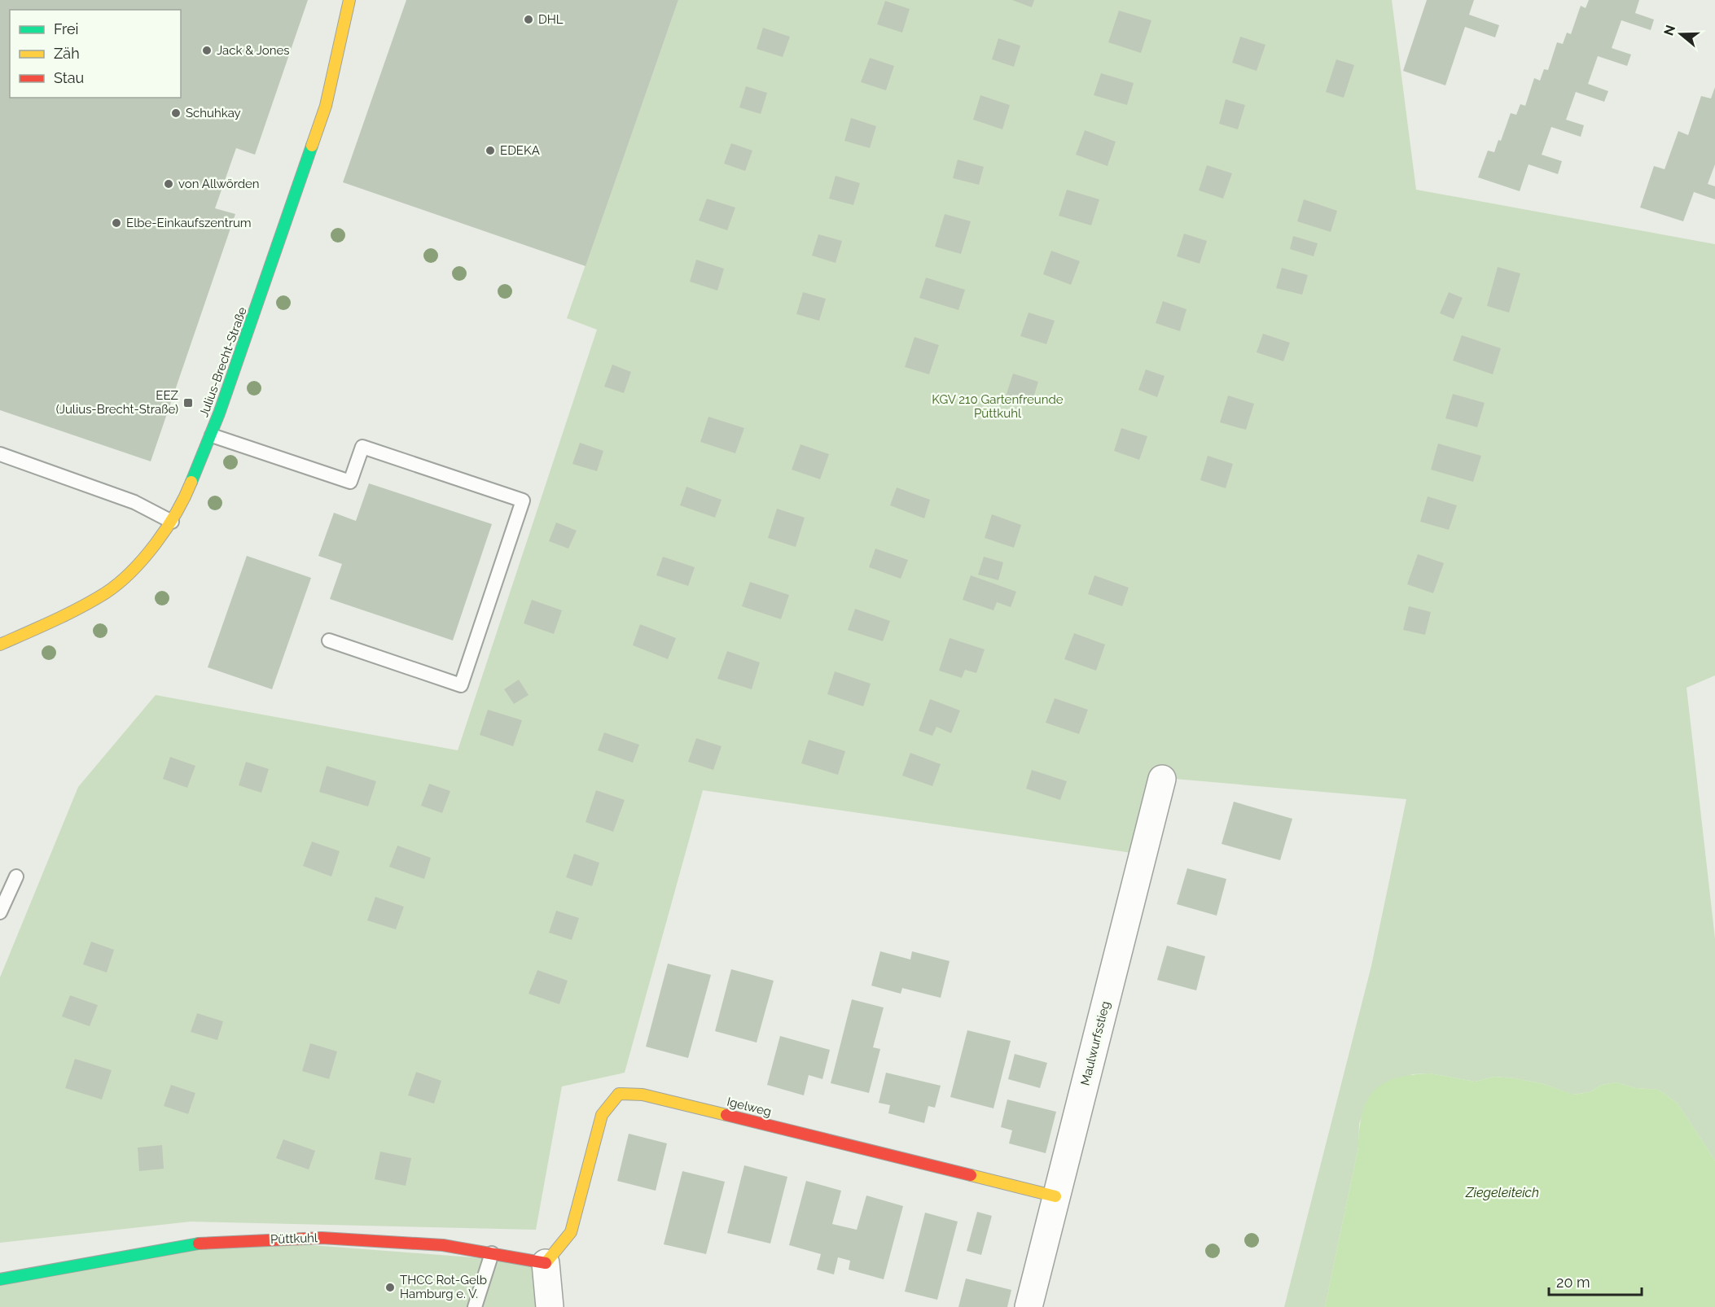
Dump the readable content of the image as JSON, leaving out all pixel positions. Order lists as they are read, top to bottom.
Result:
{
  "streets": {
    "street": [
      "Julius-Brecht-Straße",
      "Maulwurfsstieg",
      "Igelweg",
      "Püttkuhl"
    ]
  },
  "crossings": [
    ["Maulwurfsstieg", "Igelweg"],
    ["Igelweg", "Püttkuhl"]
  ],
  "water": ["Ziegeleiteich"],
  "parks": ["KGV 210 Gartenfreunde Püttkuhl"],
  "places": {
    "other": [
      "DHL",
      "Jack & Jones",
      "Schuhkay",
      "EDEKA",
      "von Allwörden",
      "Elbe-Einkaufszentrum",
      "THCC Rot-Gelb Hamburg e. V."
    ],
    "transit": ["EEZ (Julius-Brecht-Straße)"]
  },
  "legend": ["Frei", "Zäh", "Stau"],
  "scale_bar": "20 m",
  "north": "left"
}
